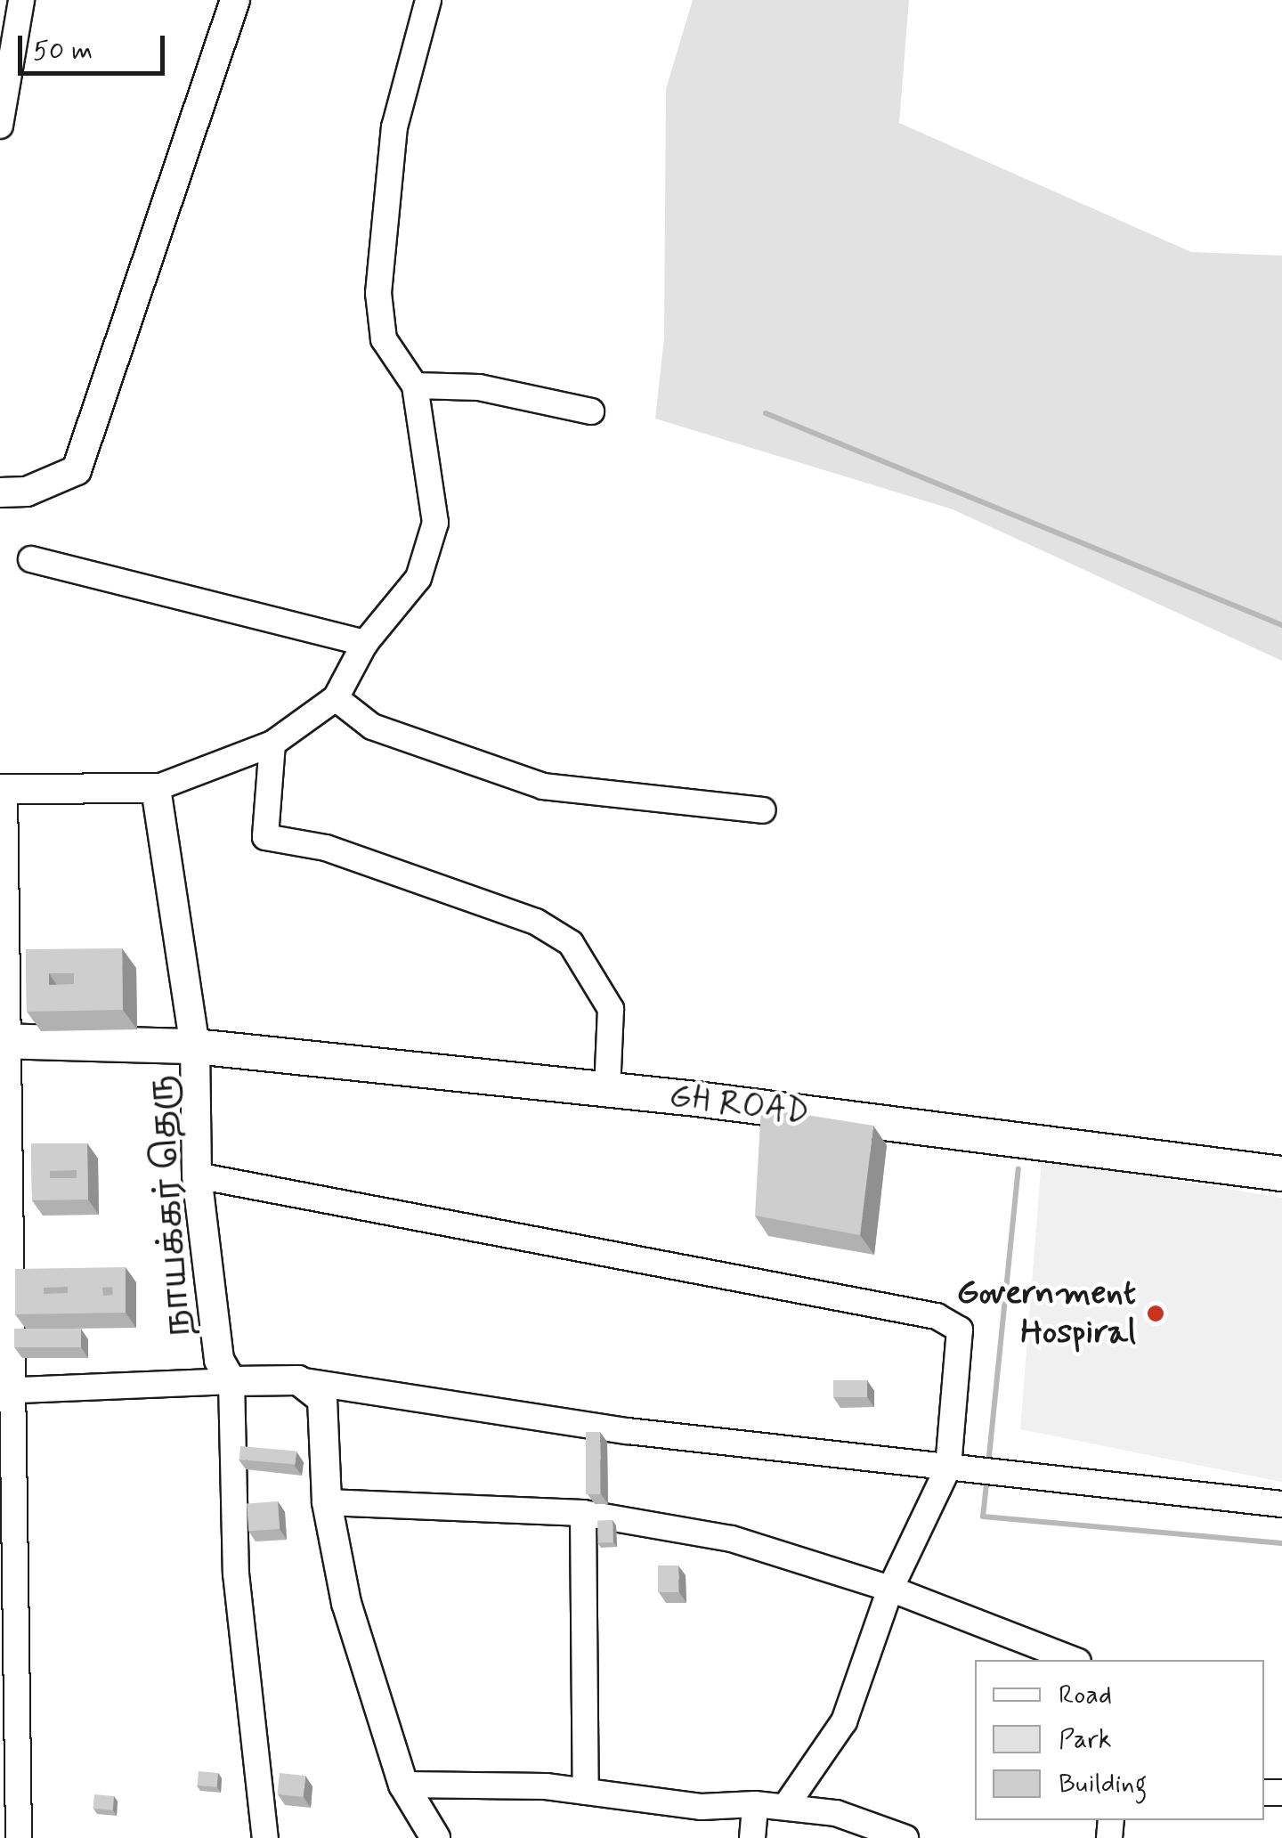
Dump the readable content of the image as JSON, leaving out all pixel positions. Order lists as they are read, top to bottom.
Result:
{
  "streets": {
    "main road": ["GH ROAD"],
    "street": ["நாயக்கர் தெரு"]
  },
  "crossings": [
    ["GH ROAD", "நாயக்கர் தெரு"]
  ],
  "places": ["Government Hospiral"],
  "legend": ["Road", "Park", "Building"],
  "scale_bar": "50 m"
}
